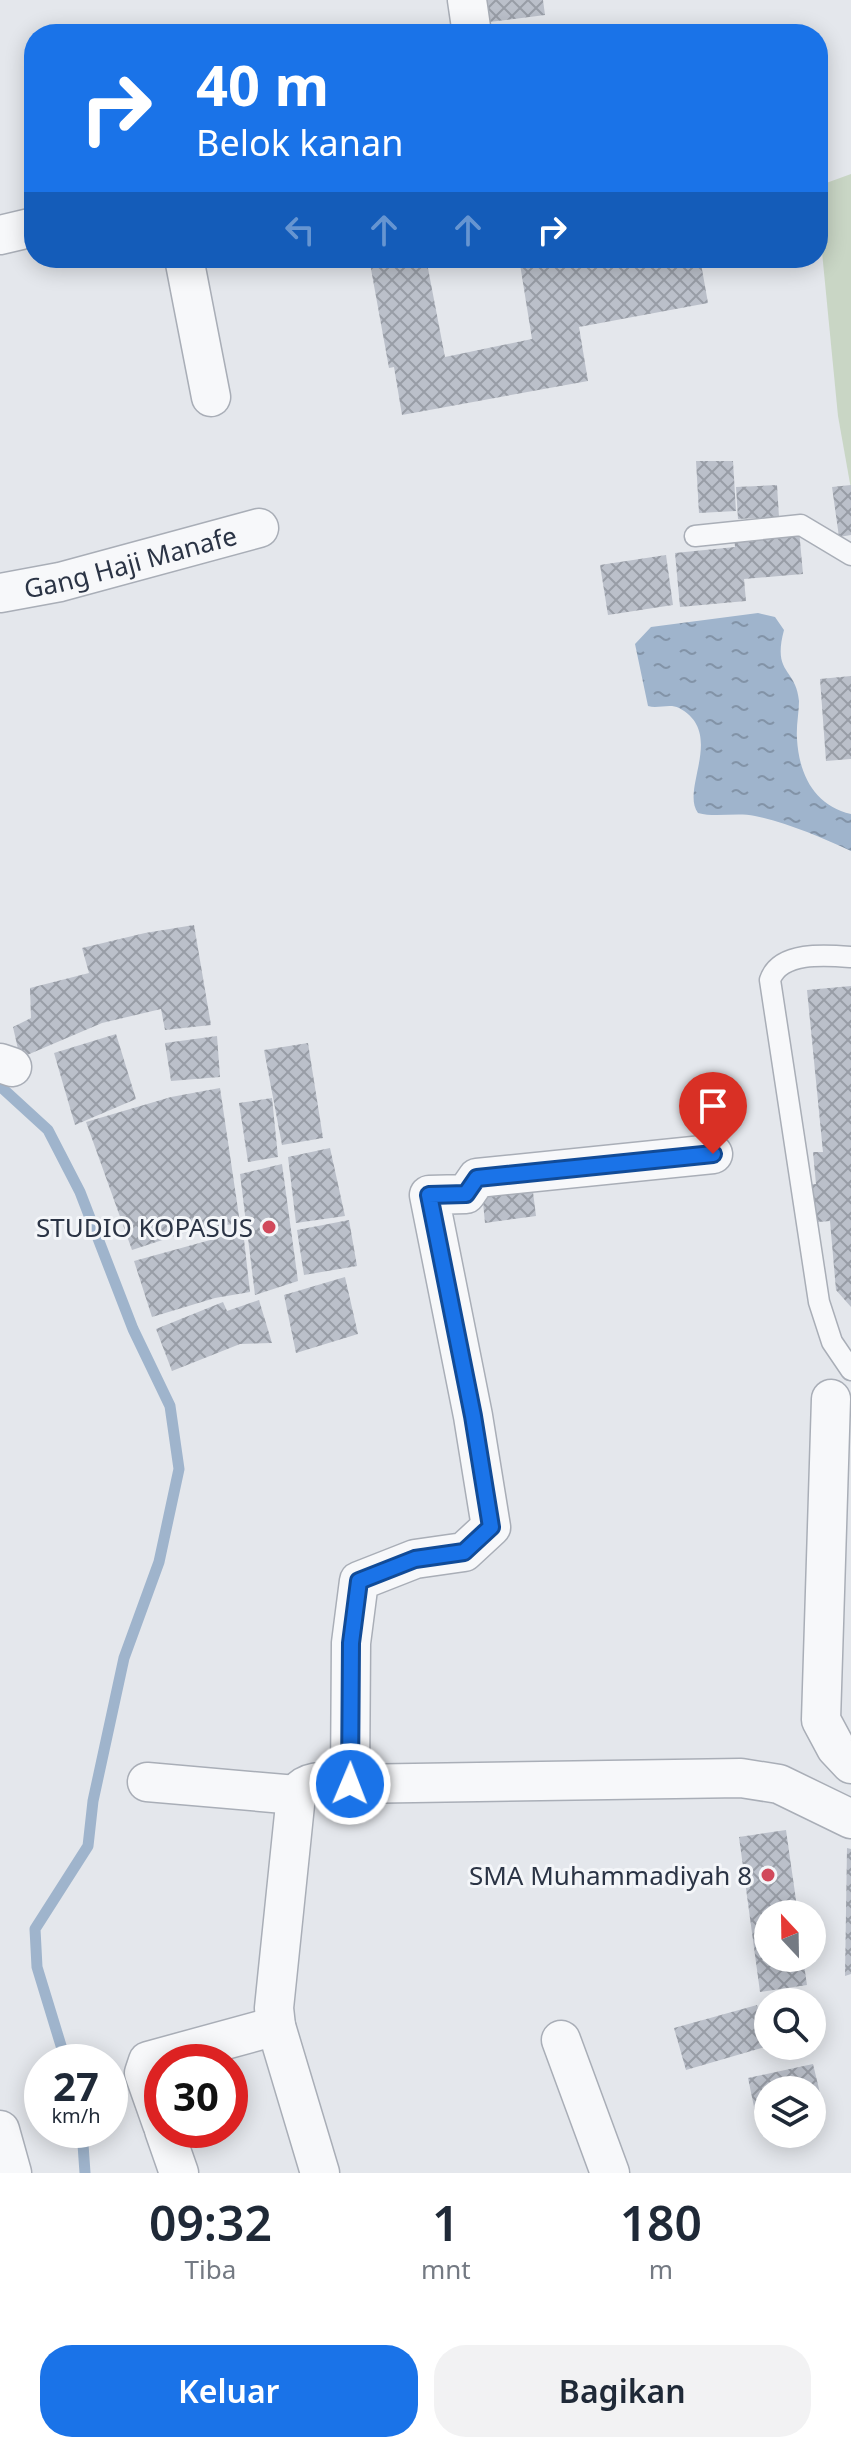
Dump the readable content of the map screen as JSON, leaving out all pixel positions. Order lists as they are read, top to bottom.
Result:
{
  "streets": {
    "street": ["Gang Haji Manafe"]
  },
  "places": ["STUDIO KOPASUS", "SMA Muhammadiyah 8"],
  "north": "top",
  "page": {
    "turn": ["40 m", "Belok kanan"],
    "speed": "27 km/h",
    "limit": "30",
    "eta": [
      "09:32",
      "Tiba",
      "1",
      "mnt",
      "180",
      "m"
    ],
    "buttons": ["Keluar", "Bagikan"]
  }
}
